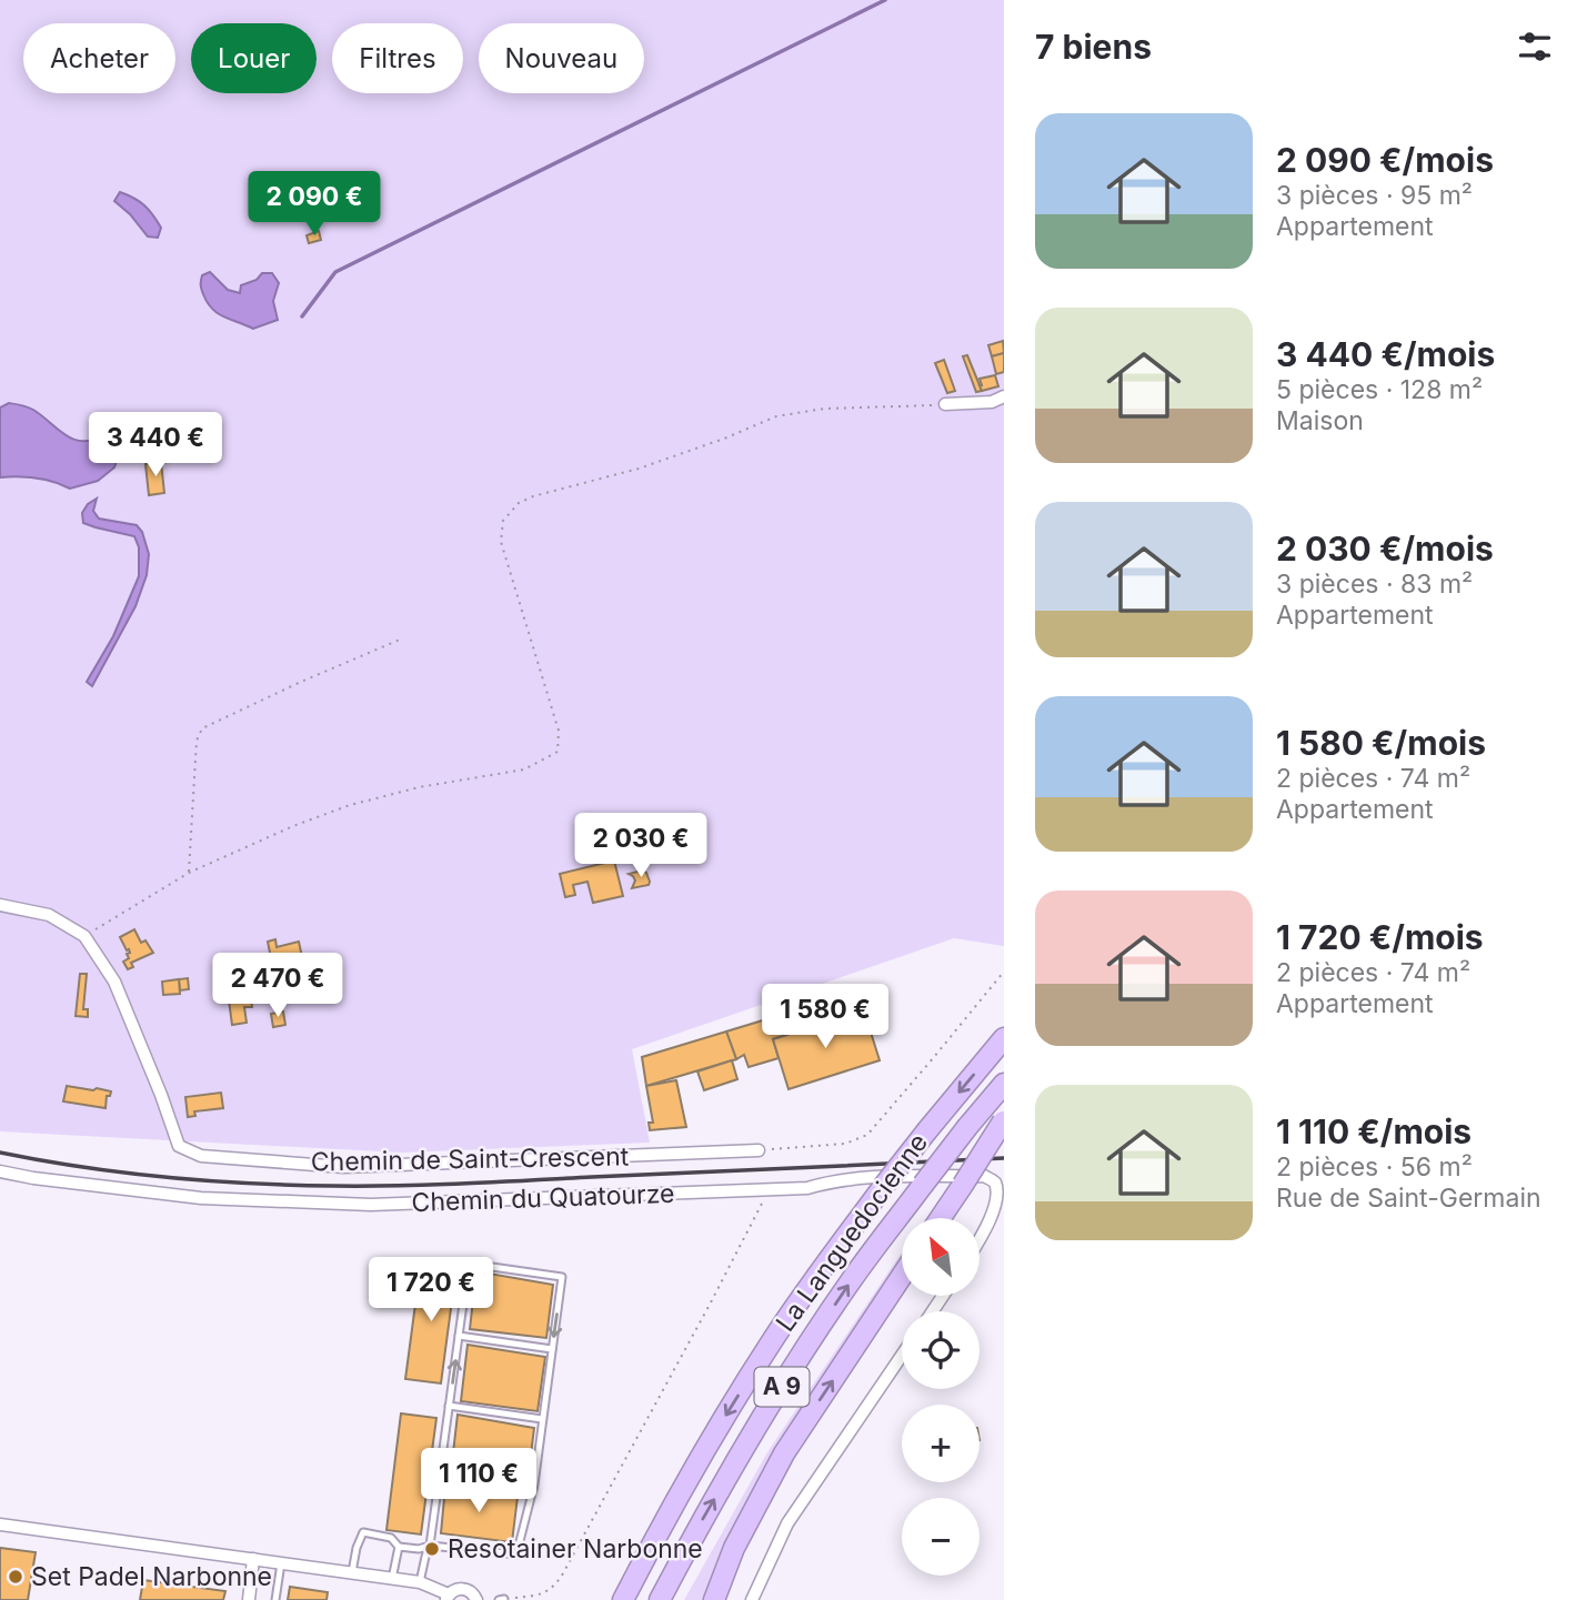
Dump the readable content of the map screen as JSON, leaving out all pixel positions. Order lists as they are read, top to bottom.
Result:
{
  "streets": {
    "highway": ["La Languedocienne", "A 9"],
    "street": ["Chemin de Saint-Crescent", "Chemin du Quatourze"]
  },
  "places": ["Resotainer Narbonne", "Set Padel Narbonne"],
  "north": "top left",
  "page": {
    "heading": "7 biens",
    "chip": [
      "Acheter",
      "Louer",
      "Filtres",
      "Nouveau"
    ],
    "list": [
      {
        "name": "2 090 €/mois",
        "note": "3 pièces · 95 m² · Appartement"
      },
      {
        "name": "3 440 €/mois",
        "note": "5 pièces · 128 m² · Maison"
      },
      {
        "name": "2 030 €/mois",
        "note": "3 pièces · 83 m² · Appartement"
      },
      {
        "name": "1 580 €/mois",
        "note": "2 pièces · 74 m² · Appartement"
      },
      {
        "name": "1 720 €/mois",
        "note": "2 pièces · 74 m² · Appartement"
      },
      {
        "name": "1 110 €/mois",
        "note": "2 pièces · 56 m² · Rue de Saint-Germain"
      }
    ],
    "price": [
      "2 090 €",
      "3 440 €",
      "2 030 €",
      "2 470 €",
      "1 580 €",
      "1 720 €",
      "1 110 €"
    ],
    "map_buttons": ["+", "−"]
  }
}
